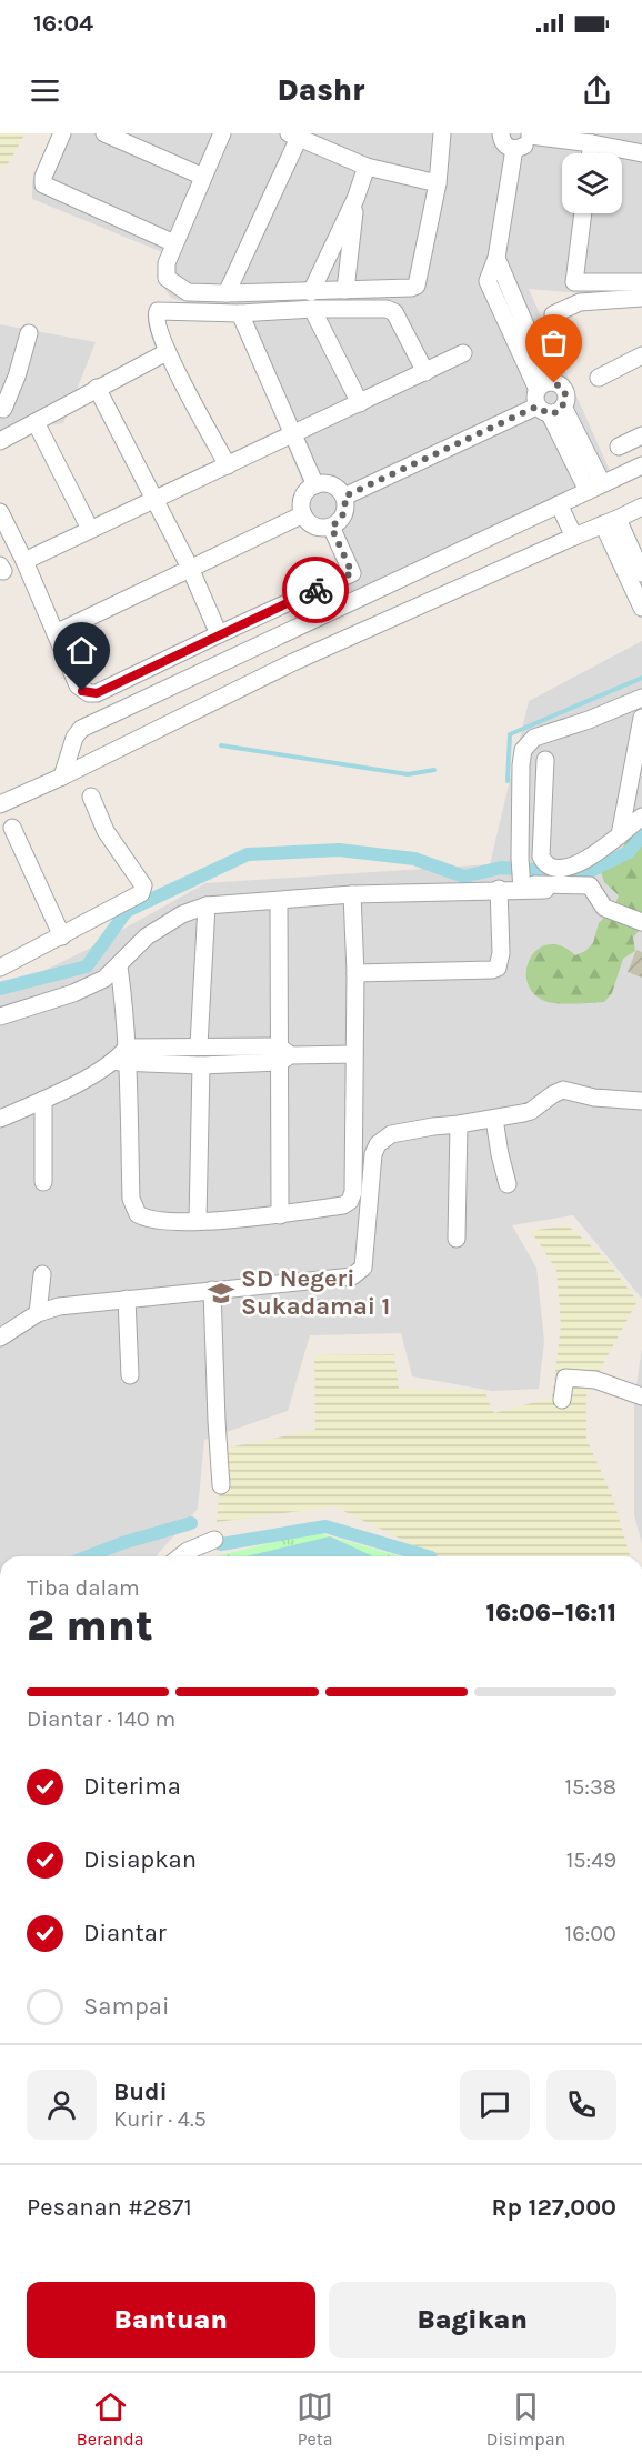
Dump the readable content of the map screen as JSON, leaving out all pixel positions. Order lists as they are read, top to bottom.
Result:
{
  "places": {
    "school or university": ["SD Negeri Sukadamai 1"]
  },
  "page": {
    "status": "16:04",
    "header": "Dashr",
    "heading": ["2 mnt", "Tiba dalam", "16:06–16:11"],
    "panel": [
      "Budi",
      "Kurir · 4.5",
      "Pesanan #2871",
      "Rp 127,000"
    ],
    "bar": "Diantar · 140 m",
    "list": [
      ["Diterima", "15:38"],
      ["Disiapkan", "15:49"],
      ["Diantar", "16:00"],
      "Sampai"
    ],
    "buttons": ["Bantuan", "Bagikan"],
    "tabs": ["Beranda", "Peta", "Disimpan"]
  }
}
